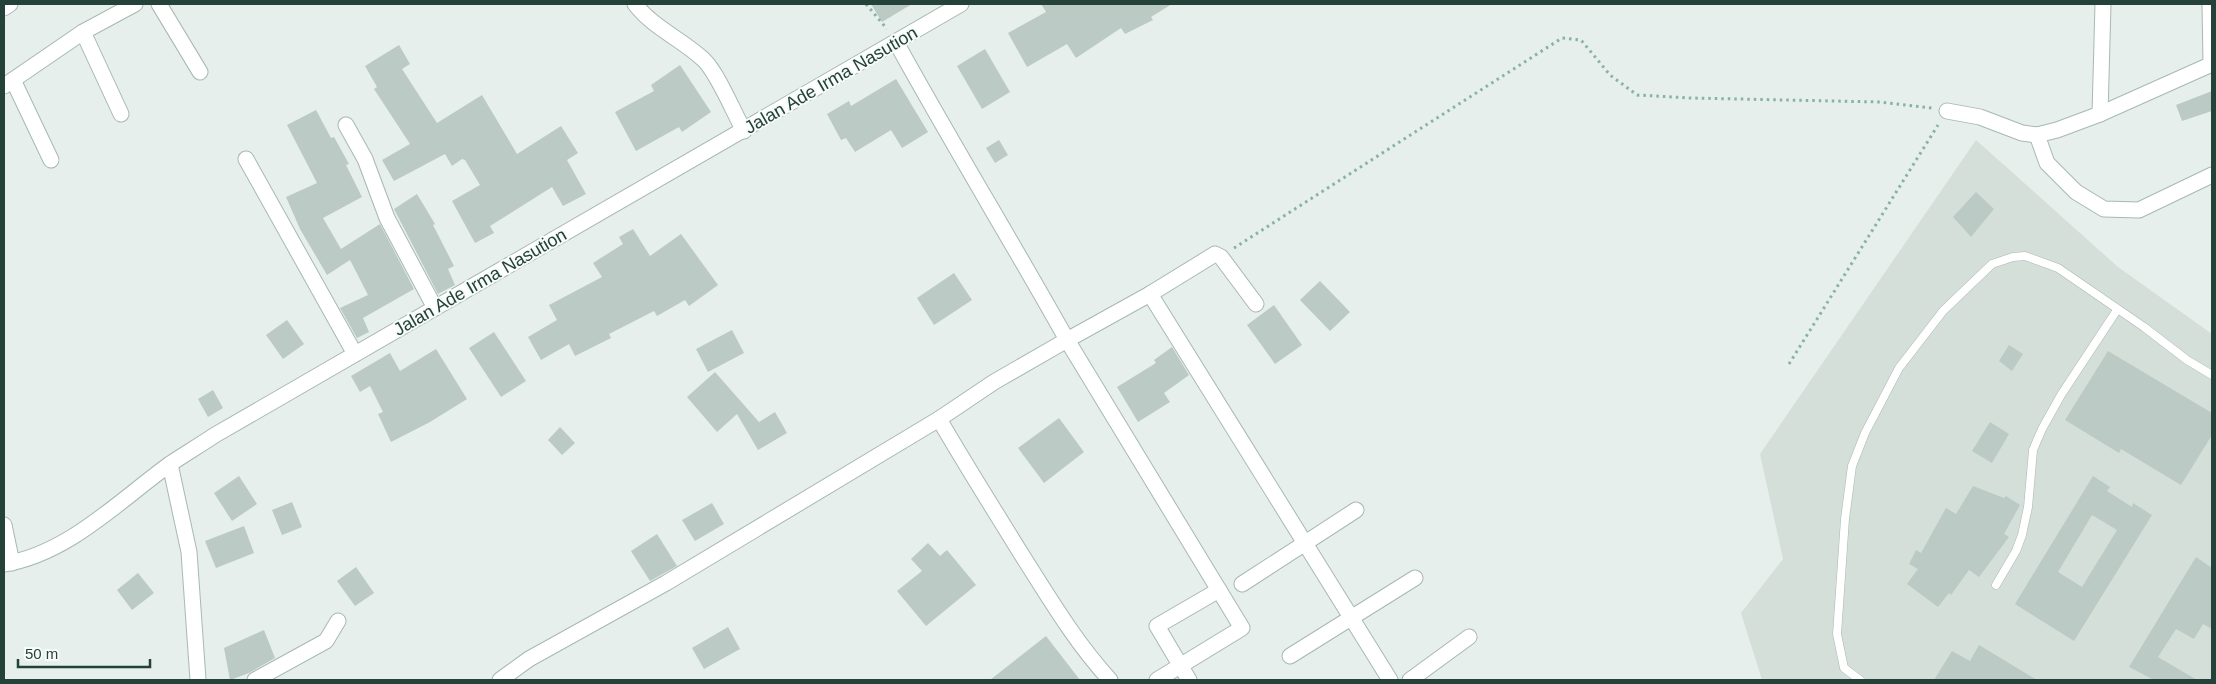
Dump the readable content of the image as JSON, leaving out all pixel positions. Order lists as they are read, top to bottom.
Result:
{
  "streets": {
    "street": ["Jalan Ade Irma Nasution"]
  },
  "scale_bar": "50 m"
}
